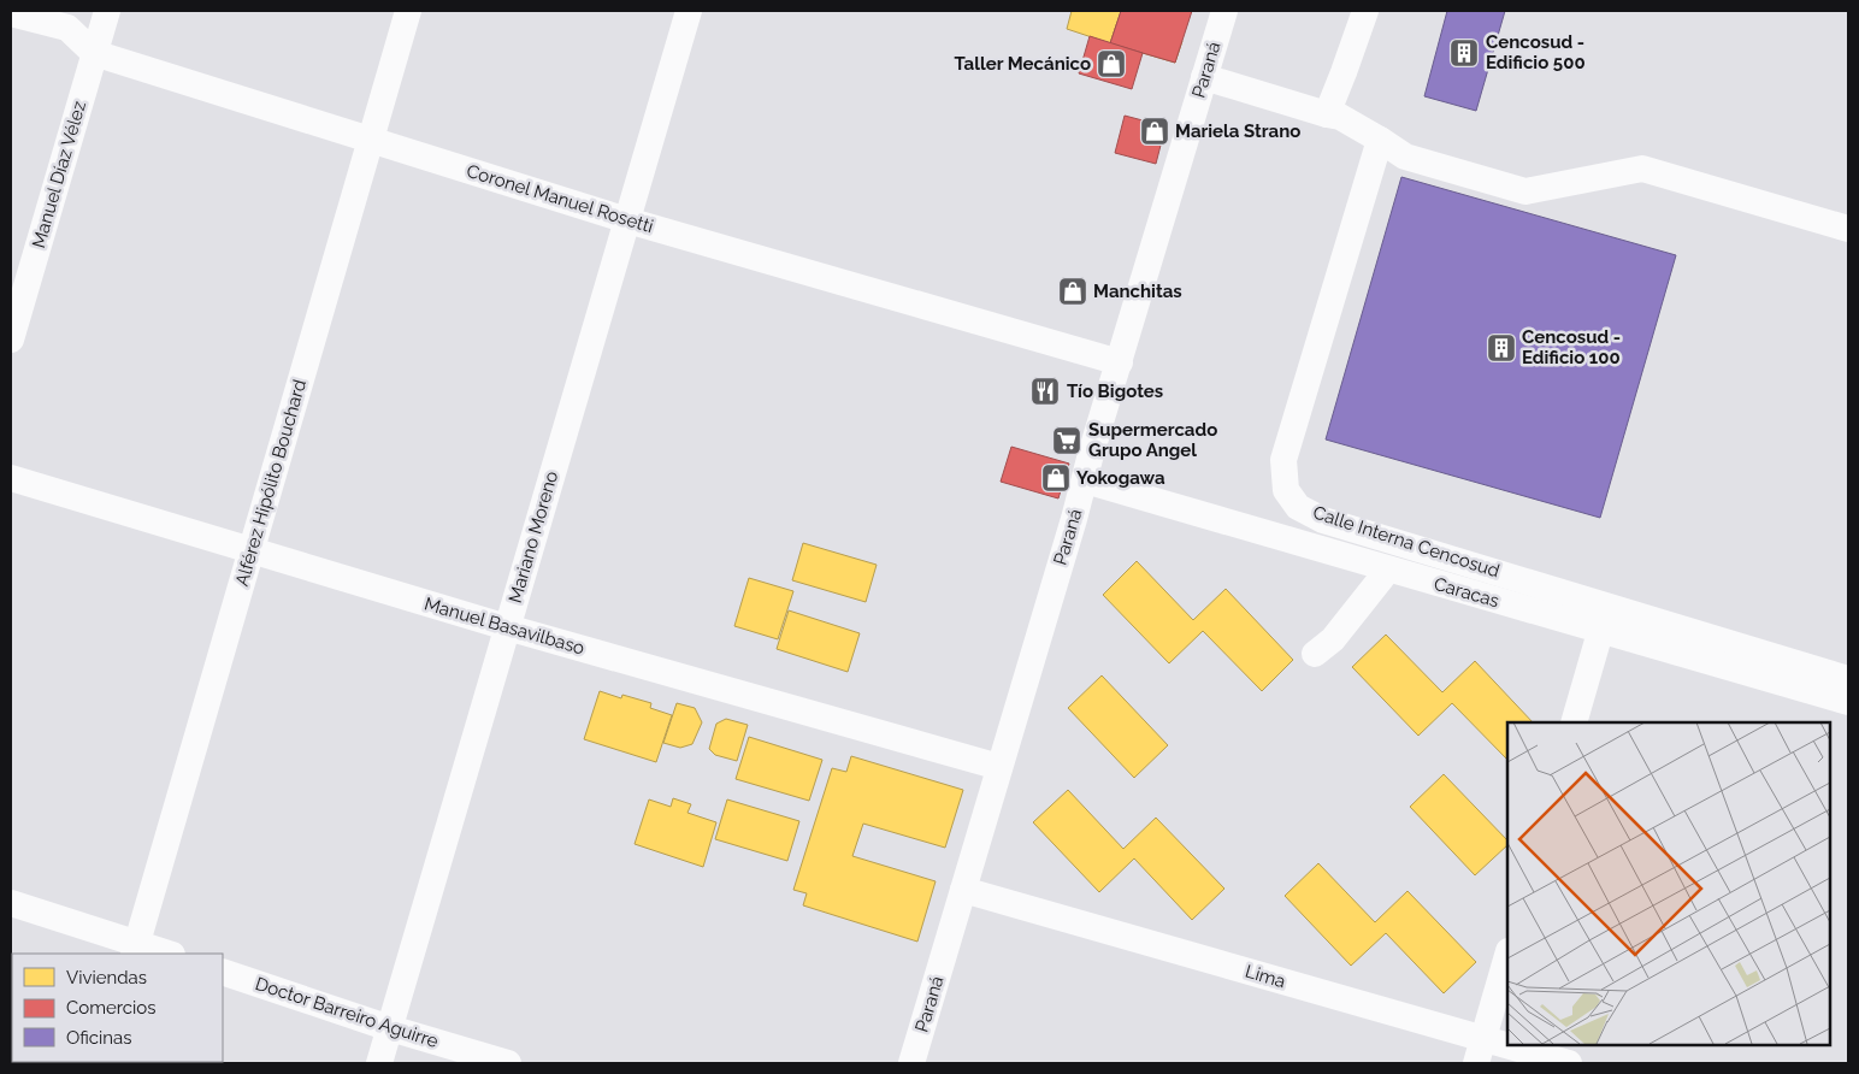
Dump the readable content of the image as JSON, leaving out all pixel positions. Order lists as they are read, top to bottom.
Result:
{
  "streets": {
    "street": [
      "Paraná",
      "Manuel Díaz Vélez",
      "Coronel Manuel Rosetti",
      "Alférez Hipólito Bouchard",
      "Mariano Moreno",
      "Calle Interna Cencosud",
      "Caracas",
      "Manuel Basavilbaso",
      "Lima",
      "Doctor Barreiro Aguirre"
    ]
  },
  "crossings": [
    ["Paraná", "Coronel Manuel Rosetti"],
    ["Paraná", "Caracas"],
    ["Paraná", "Manuel Basavilbaso"],
    ["Paraná", "Lima"],
    ["Manuel Díaz Vélez", "Coronel Manuel Rosetti"],
    ["Coronel Manuel Rosetti", "Alférez Hipólito Bouchard"],
    ["Coronel Manuel Rosetti", "Mariano Moreno"],
    ["Alférez Hipólito Bouchard", "Manuel Basavilbaso"],
    ["Mariano Moreno", "Manuel Basavilbaso"],
    ["Mariano Moreno", "Doctor Barreiro Aguirre"]
  ],
  "places": {
    "building": ["Cencosud - Edificio 500", "Cencosud - Edificio 100"],
    "shop": [
      "Taller Mecánico",
      "Mariela Strano",
      "Manchitas",
      "Yokogawa"
    ],
    "restaurant": ["Tío Bigotes"],
    "supermarket": ["Supermercado Grupo Angel"]
  },
  "legend": ["Viviendas", "Comercios", "Oficinas"]
}
